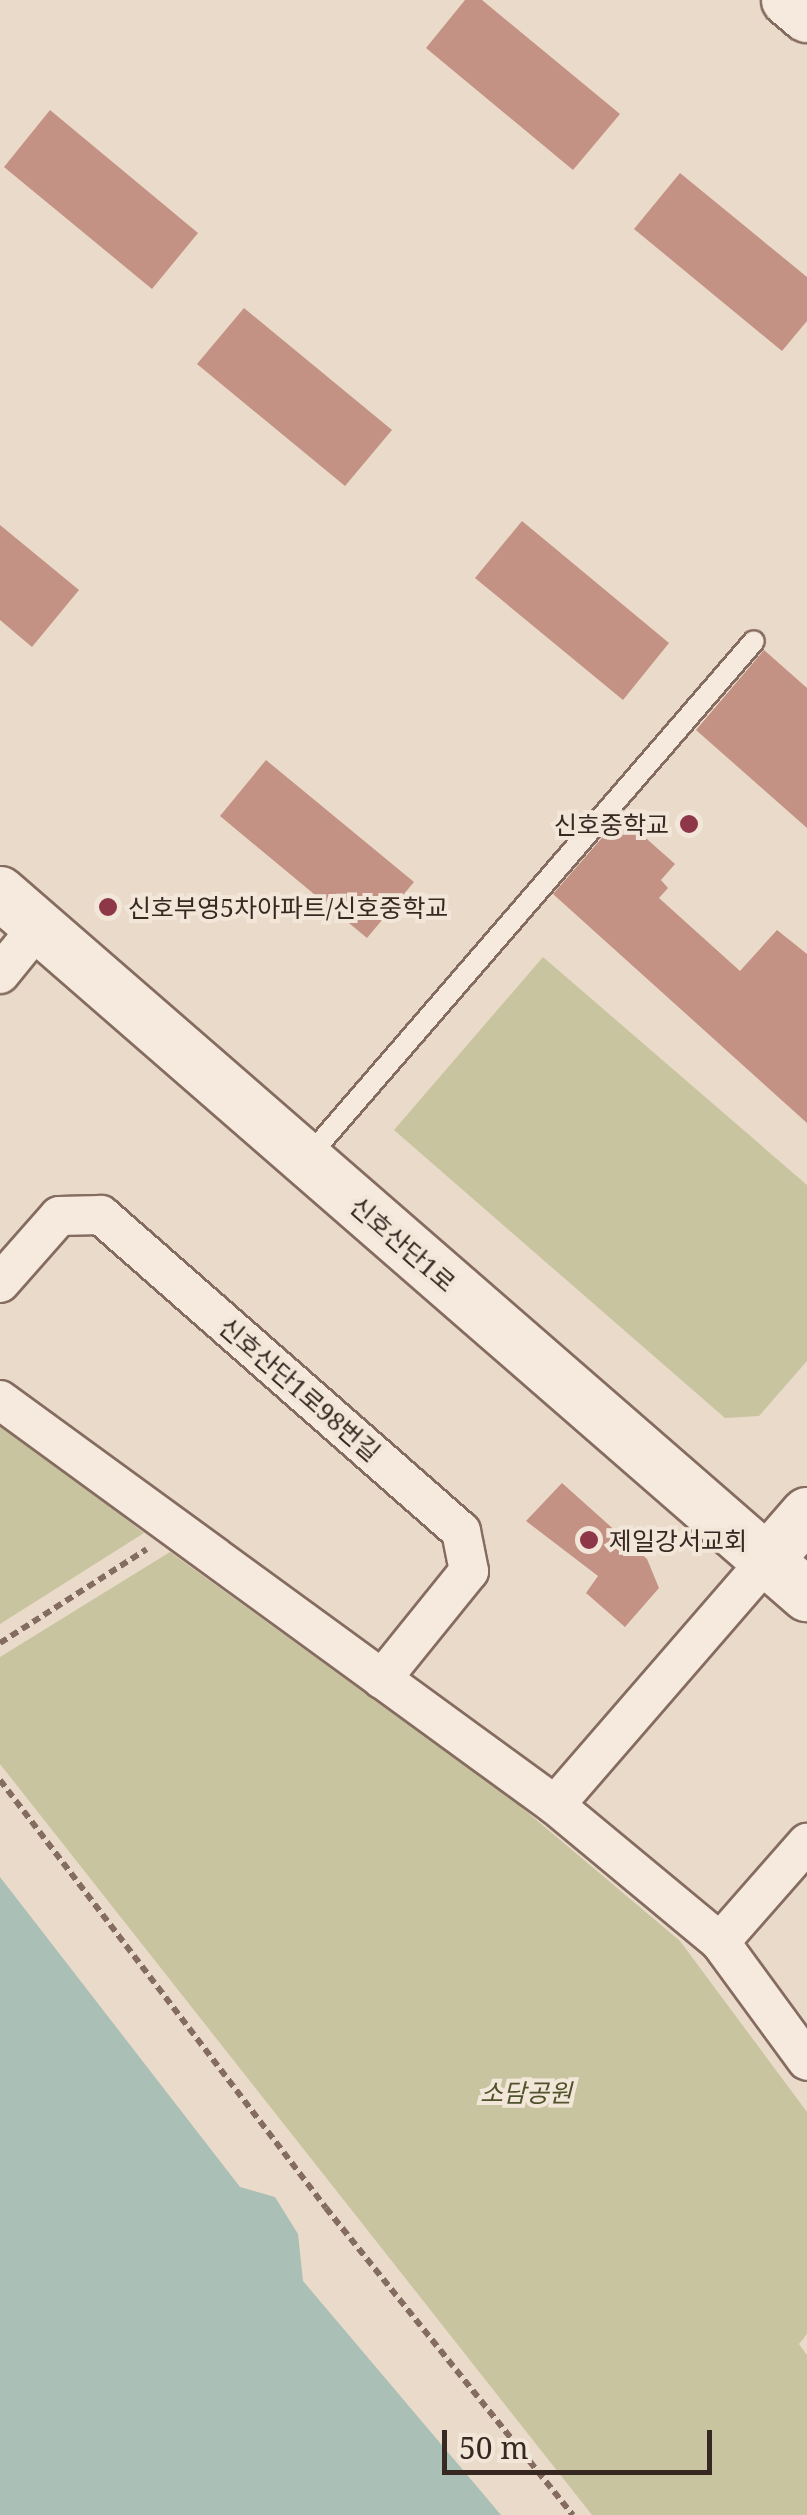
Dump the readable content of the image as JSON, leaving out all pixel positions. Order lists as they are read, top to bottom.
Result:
{
  "streets": {
    "main road": ["신호산단1로"],
    "street": ["신호산단1로98번길"]
  },
  "parks": ["소담공원"],
  "places": ["신호중학교", "신호부영5차아파트/신호중학교", "제일강서교회"],
  "scale_bar": "50 m"
}
